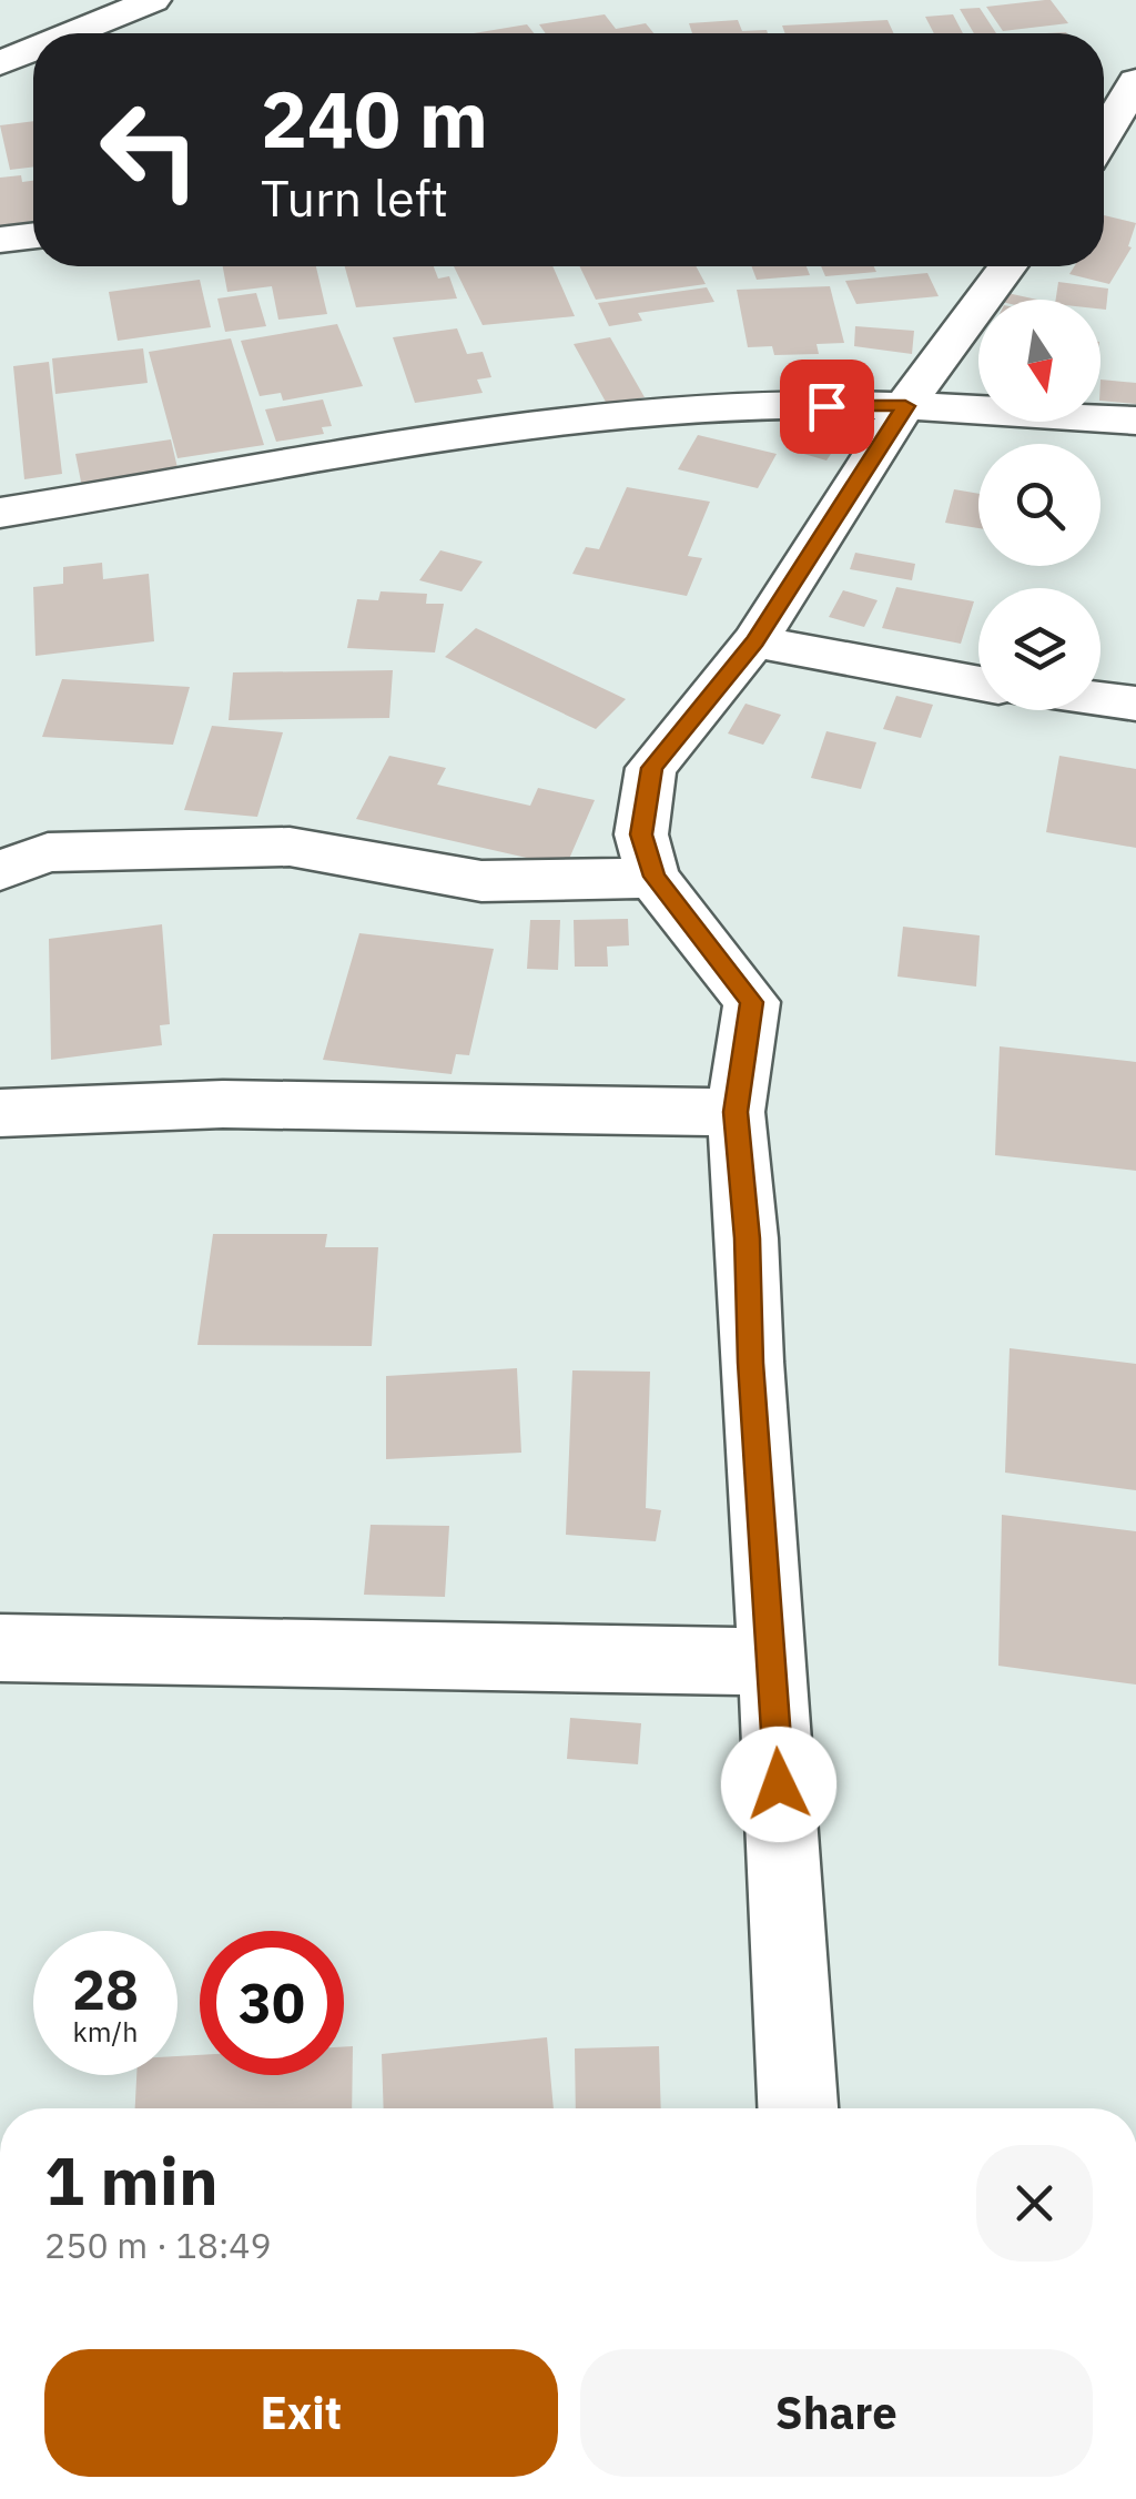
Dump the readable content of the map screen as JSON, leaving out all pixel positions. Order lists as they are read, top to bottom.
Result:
{
  "north": "bottom",
  "page": {
    "turn": ["240 m", "Turn left"],
    "speed": "28 km/h",
    "limit": "30",
    "heading": ["1 min", "250 m · 18:49"],
    "buttons": ["Exit", "Share"]
  }
}
